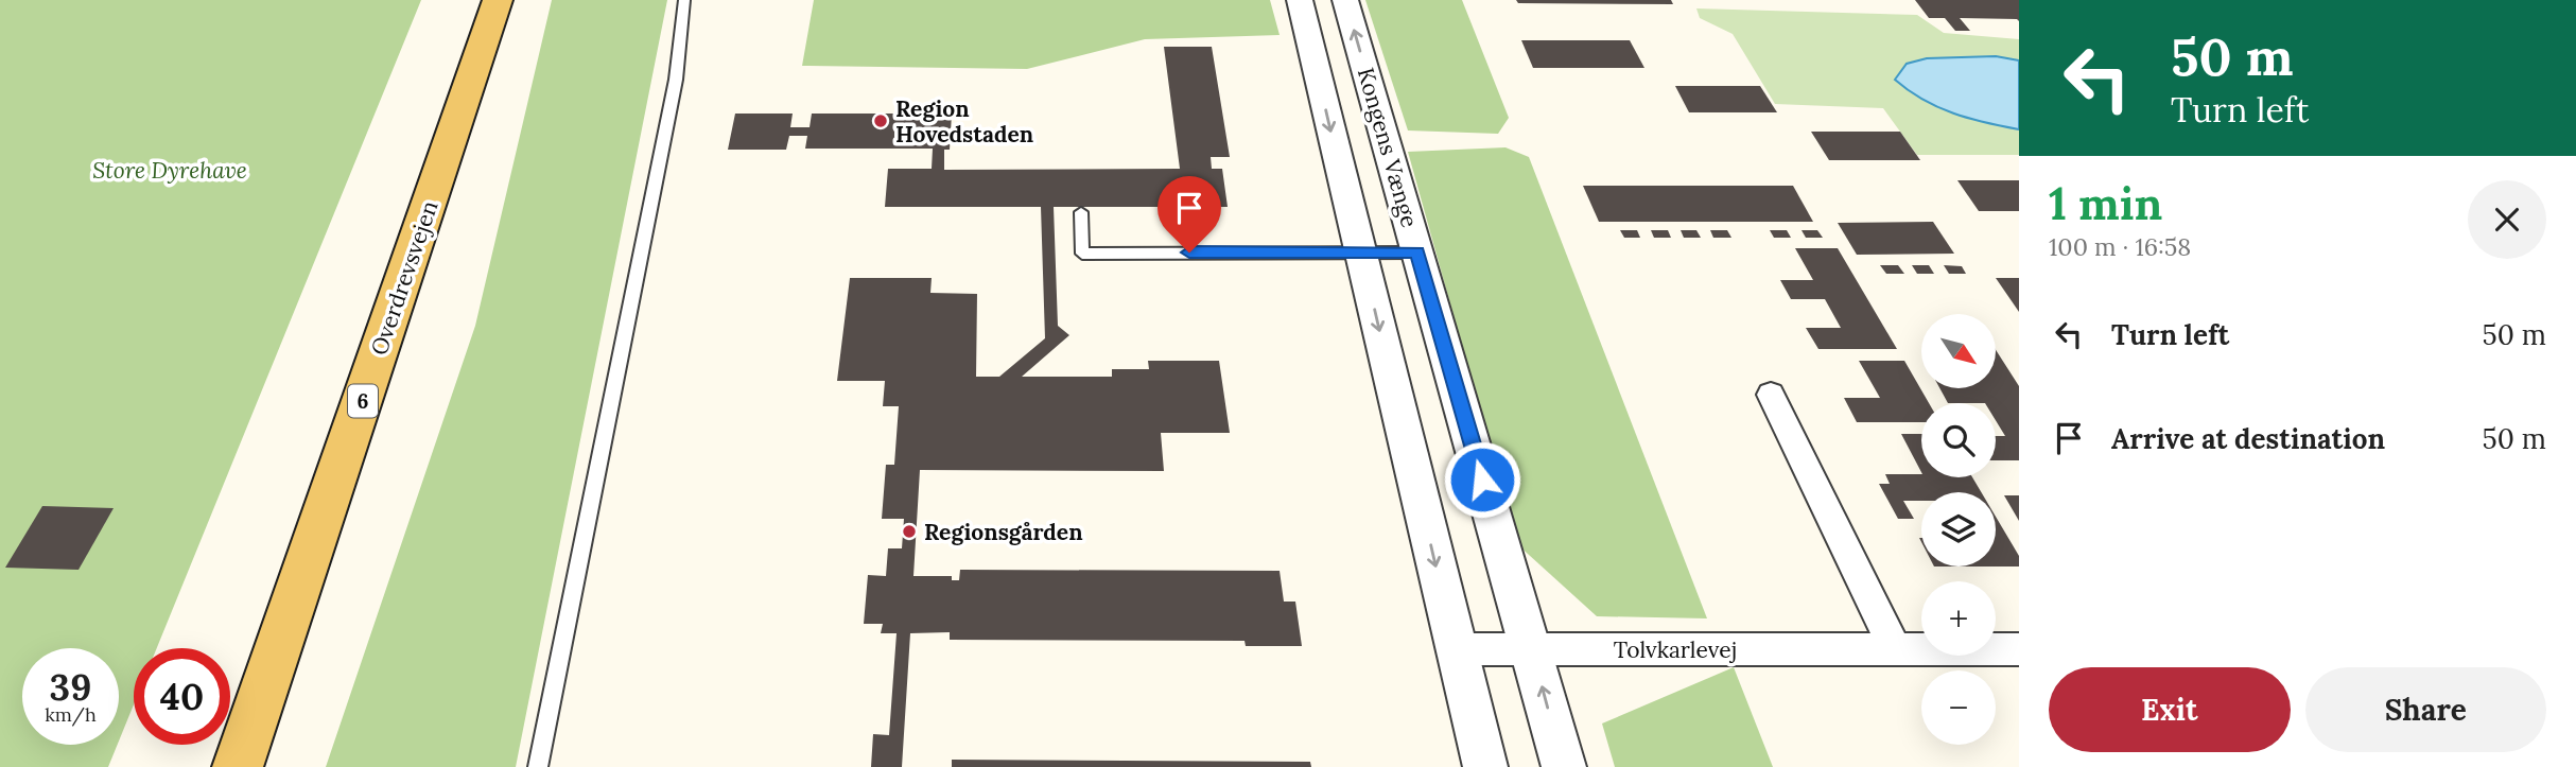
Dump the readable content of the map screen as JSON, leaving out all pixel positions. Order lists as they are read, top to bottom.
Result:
{
  "streets": {
    "main road": ["Overdrevsvejen", "6"],
    "street": ["Kongens Vænge", "Tolvkarlevej"]
  },
  "crossings": [
    ["Kongens Vænge", "Tolvkarlevej"]
  ],
  "parks": ["Store Dyrehave"],
  "places": ["Region Hovedstaden", "Regionsgården"],
  "north": "bottom right",
  "page": {
    "turn": ["50 m", "Turn left"],
    "heading": ["1 min", "100 m · 16:58"],
    "list": [
      {
        "name": "Turn left",
        "value": "50 m"
      },
      {
        "name": "Arrive at destination",
        "value": "50 m"
      }
    ],
    "map_buttons": ["+", "−"],
    "speed": "39 km/h",
    "limit": "40",
    "buttons": ["Exit", "Share"]
  }
}
